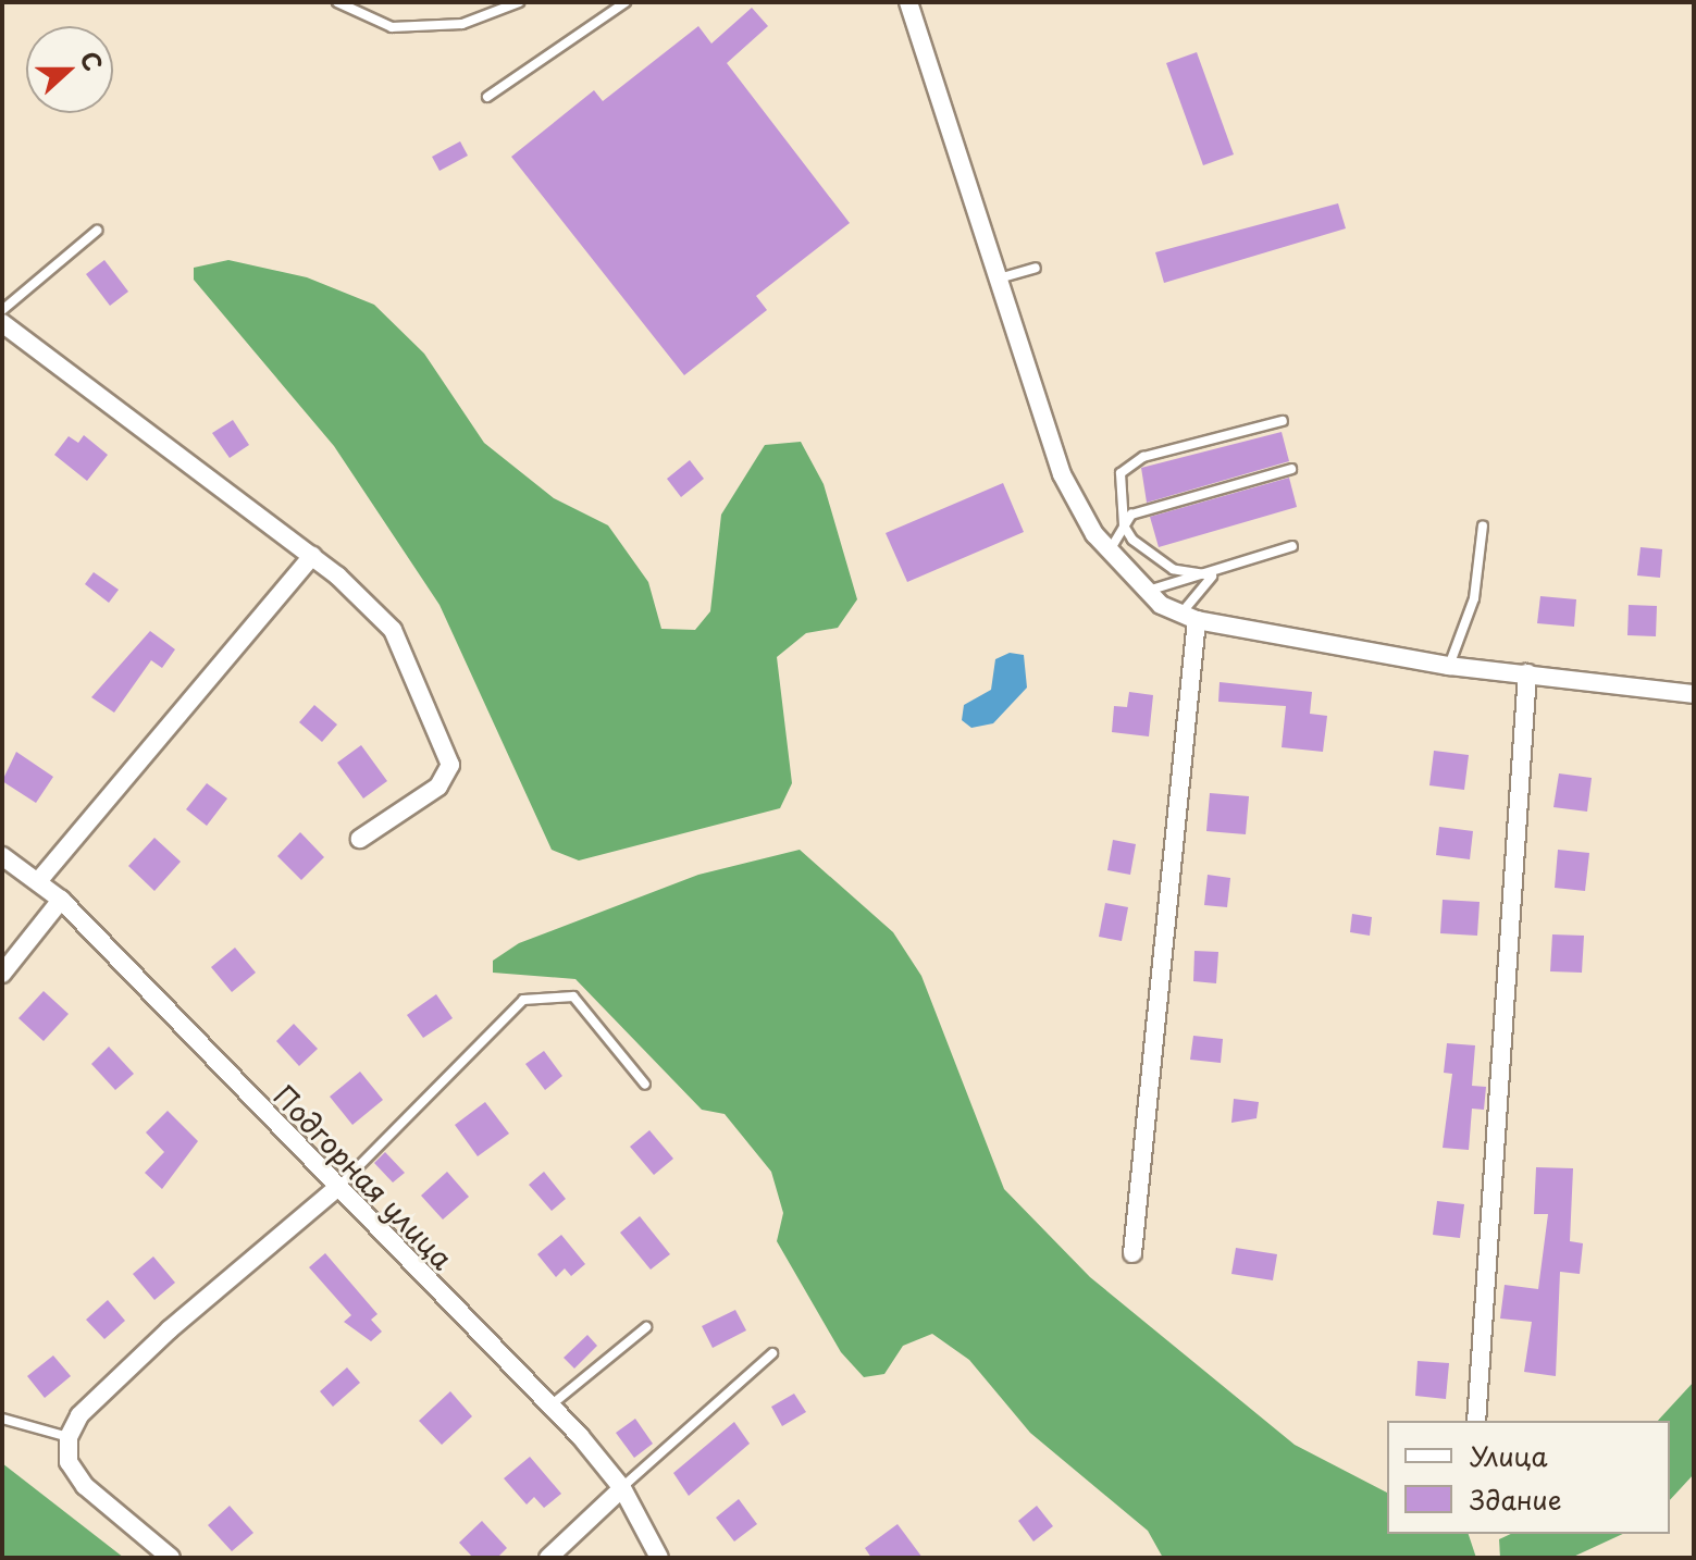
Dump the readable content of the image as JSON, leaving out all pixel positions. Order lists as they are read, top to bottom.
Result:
{
  "streets": {
    "street": ["Подгорная улица"]
  },
  "legend": ["Улица", "Здание"],
  "north": "right"
}
